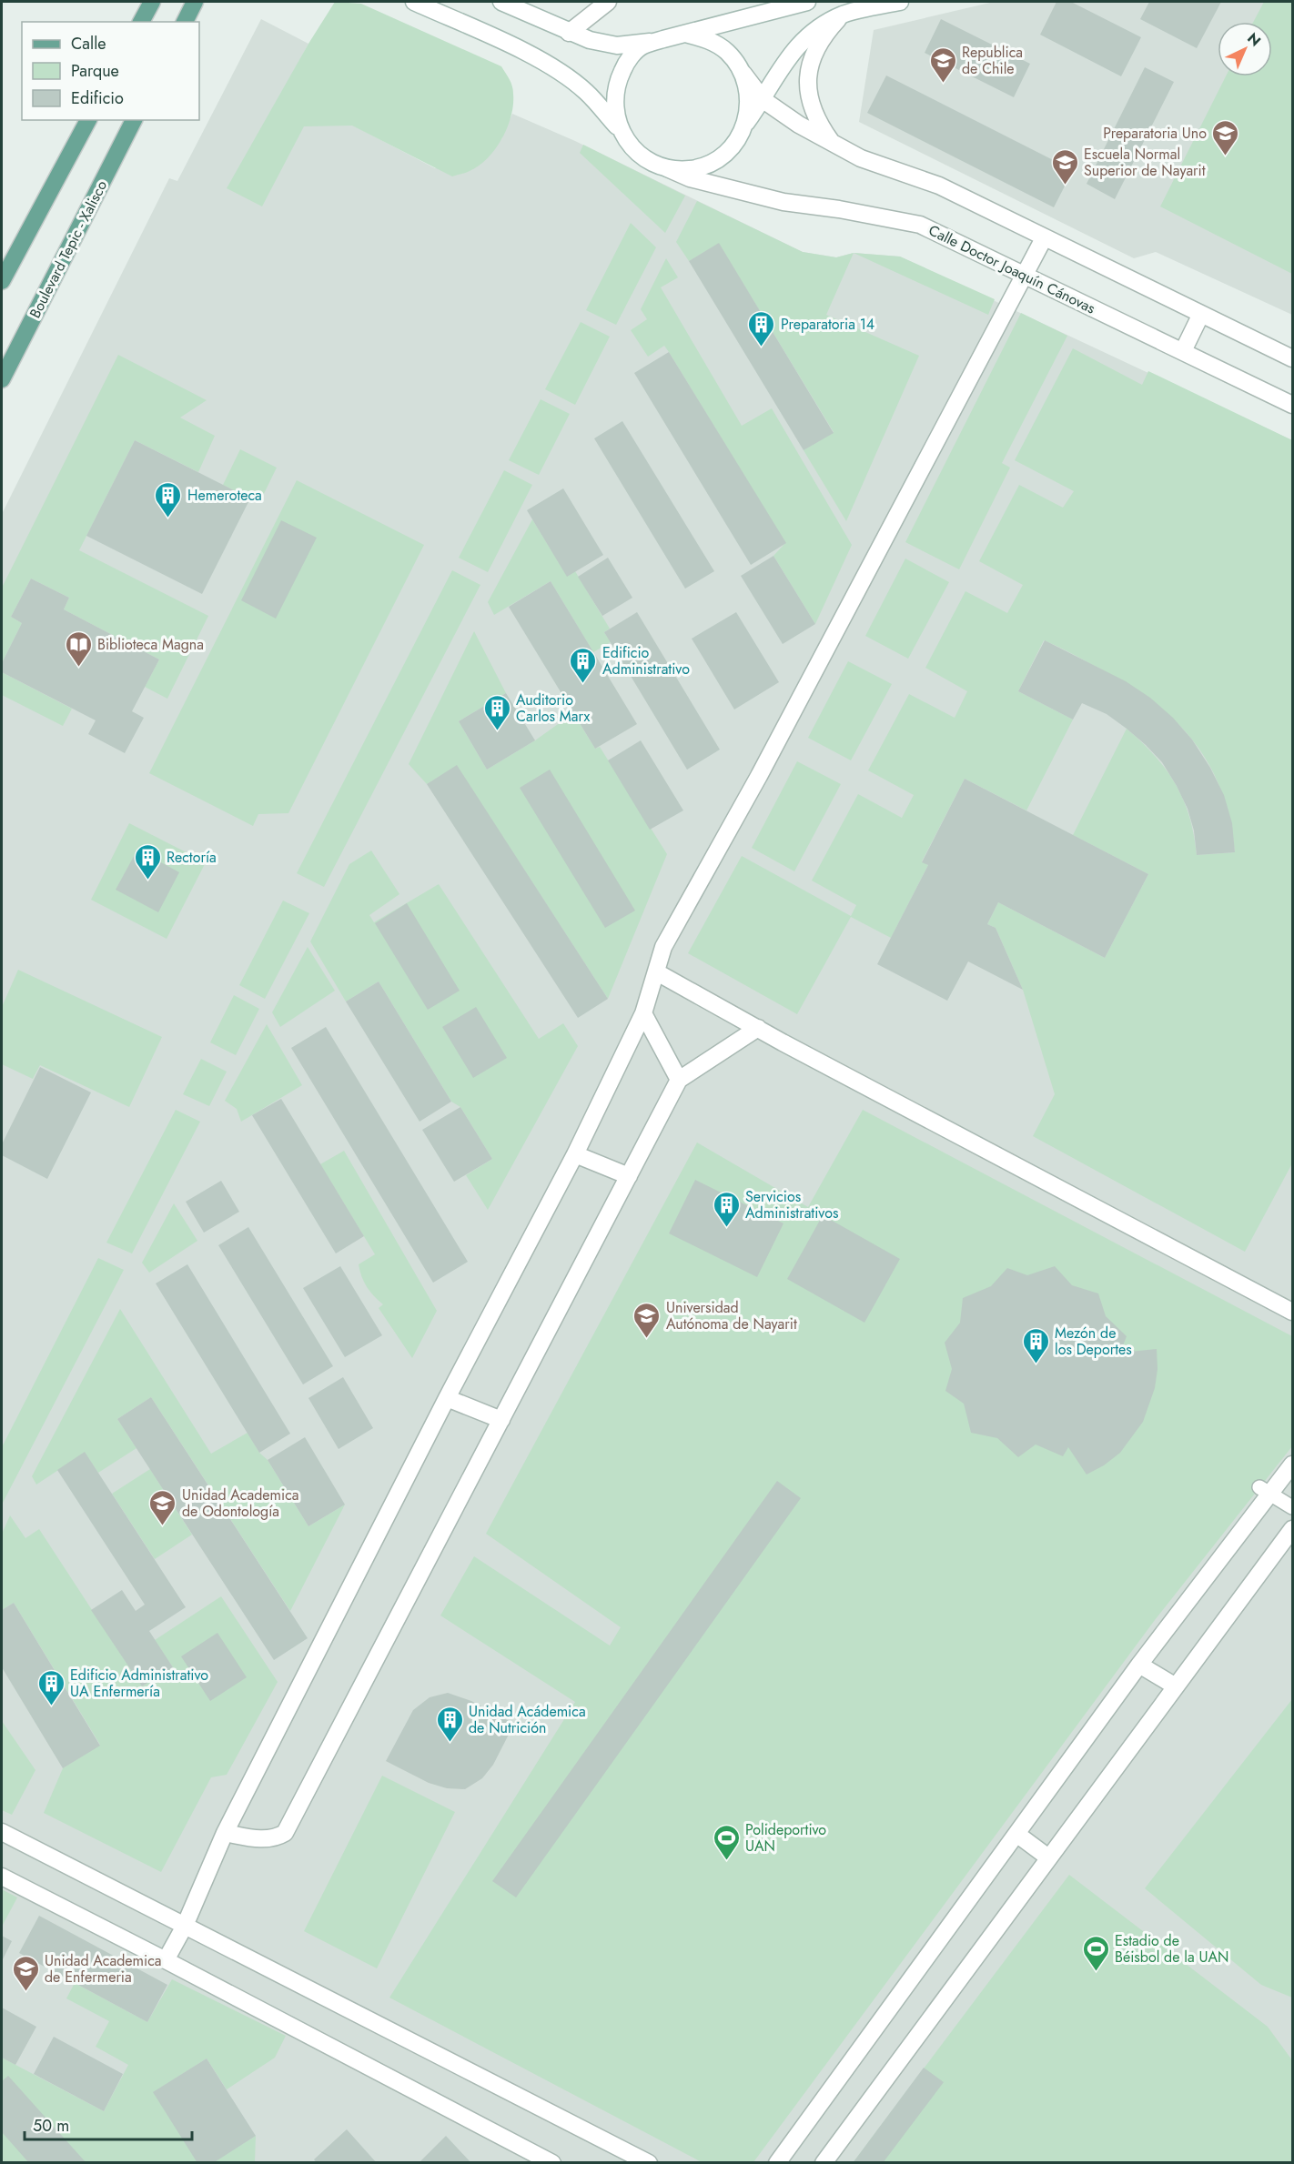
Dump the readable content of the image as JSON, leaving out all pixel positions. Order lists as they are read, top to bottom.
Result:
{
  "streets": {
    "main road": ["Boulevard Tepic - Xalisco"],
    "street": ["Calle Doctor Joaquín Cánovas"]
  },
  "places": {
    "school or university": [
      "Republica de Chile",
      "Preparatoria Uno",
      "Escuela Normal Superior de Nayarit",
      "Universidad Autónoma de Nayarit",
      "Unidad Academica de Odontología",
      "Unidad Academica de Enfermeria"
    ],
    "building": [
      "Preparatoria 14",
      "Hemeroteca",
      "Edificio Administrativo",
      "Auditorio Carlos Marx",
      "Rectoría",
      "Servicios Administrativos",
      "Mezón de los Deportes",
      "Edificio Administrativo UA Enfermería",
      "Unidad Acádemica de Nutrición"
    ],
    "library": ["Biblioteca Magna"],
    "sports": ["Polideportivo UAN", "Estadio de Béisbol de la UAN"]
  },
  "legend": ["Calle", "Parque", "Edificio"],
  "scale_bar": "50 m",
  "north": "top right"
}
